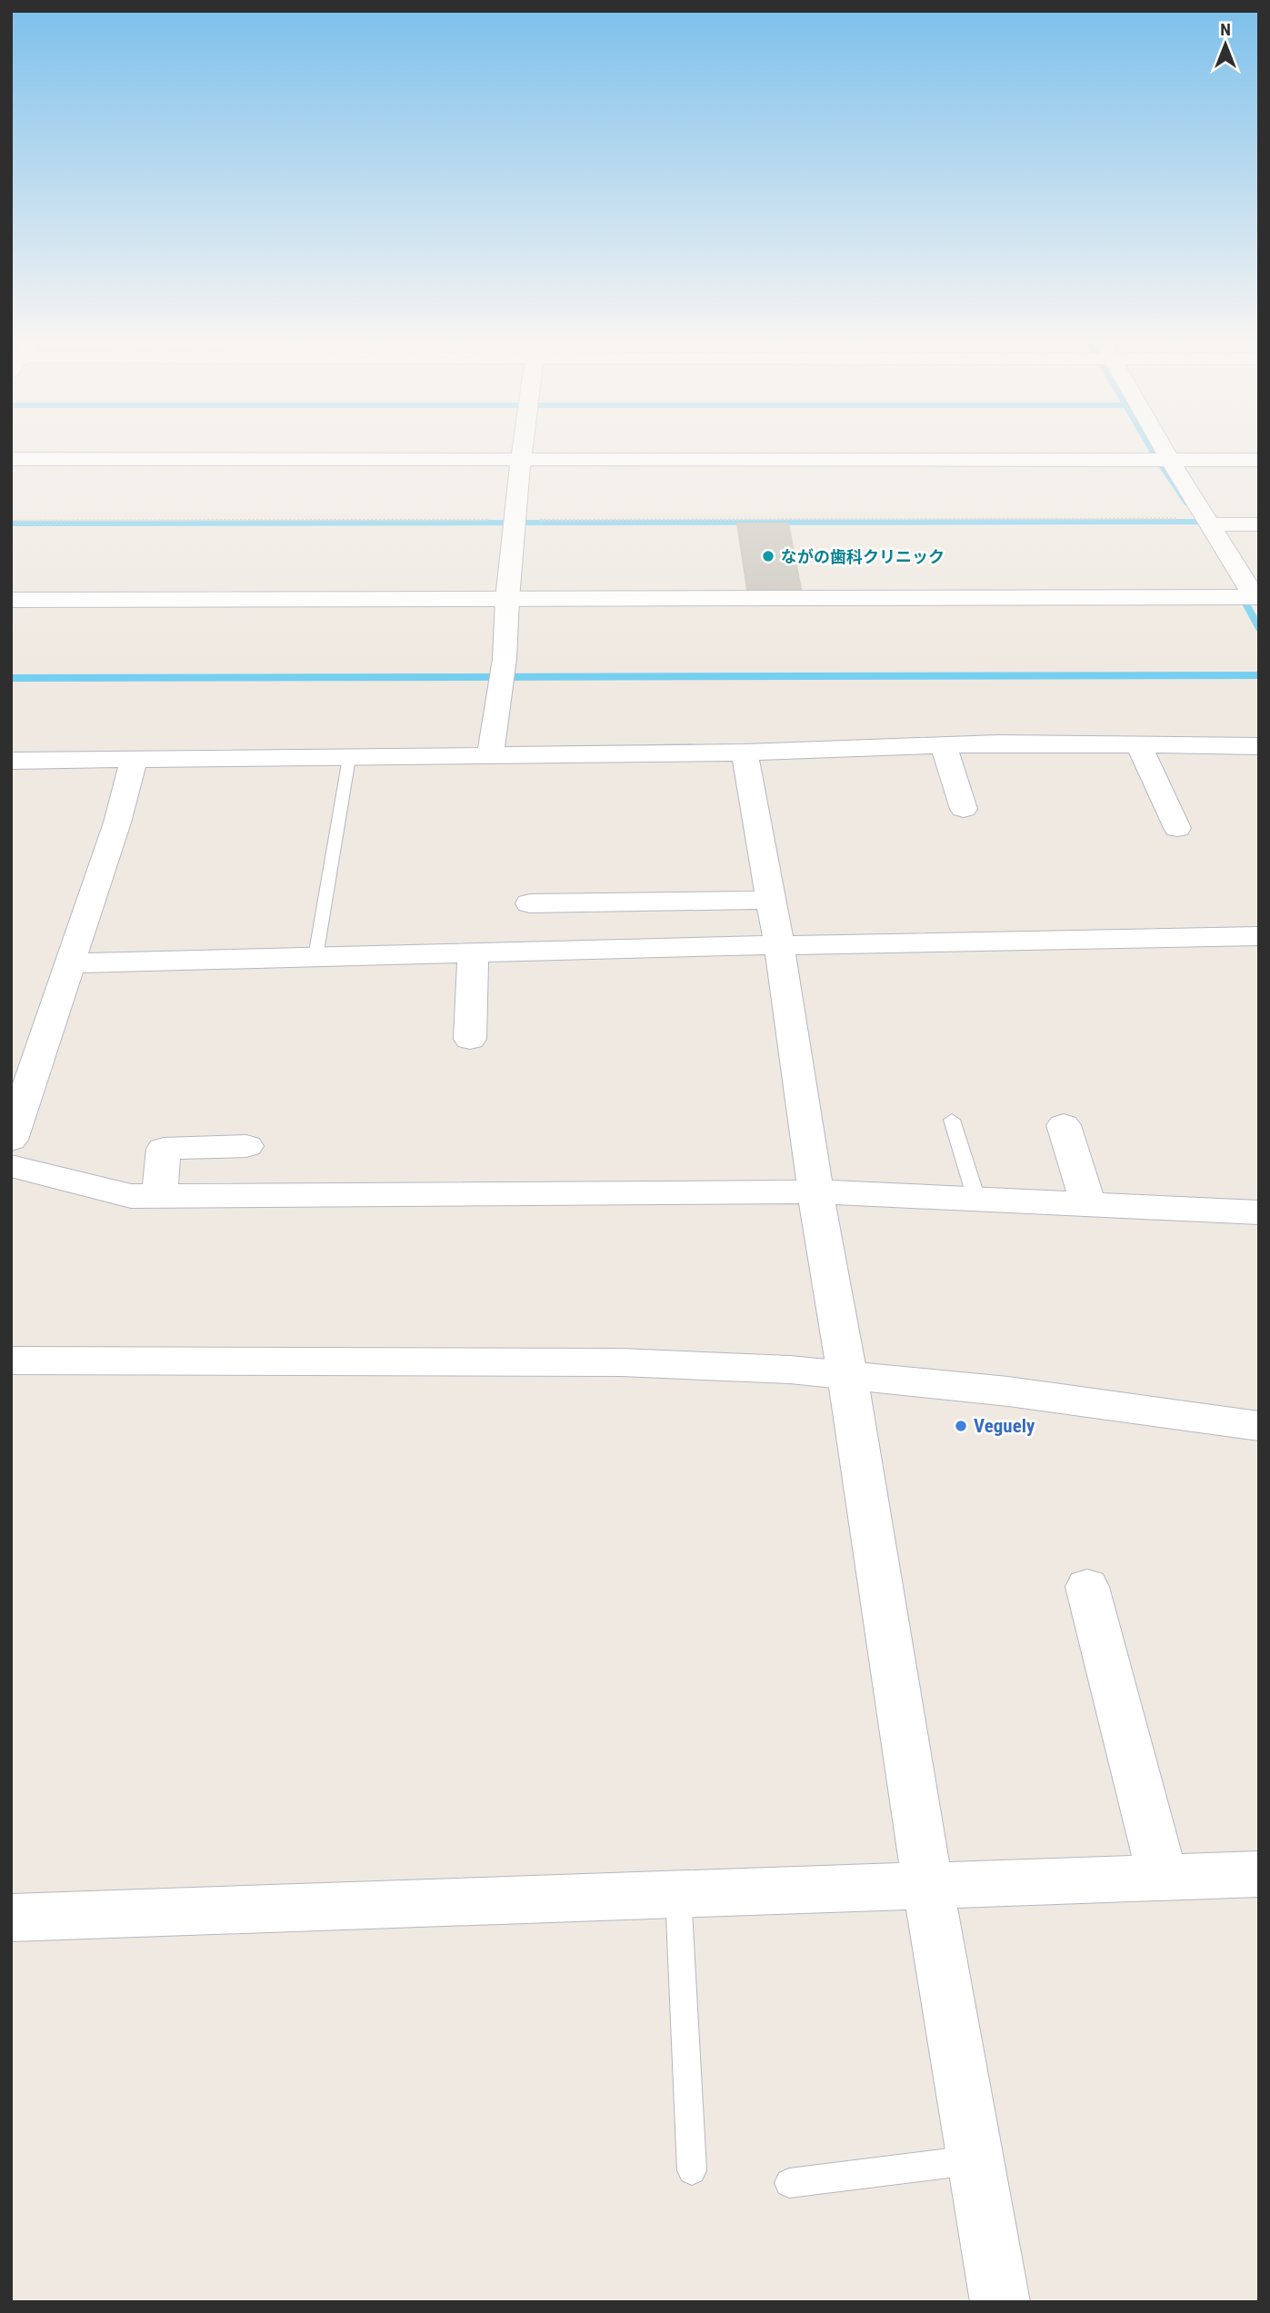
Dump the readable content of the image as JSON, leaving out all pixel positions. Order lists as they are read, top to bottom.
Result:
{
  "places": ["ながの歯科クリニック", "Veguely"],
  "north": "top"
}
